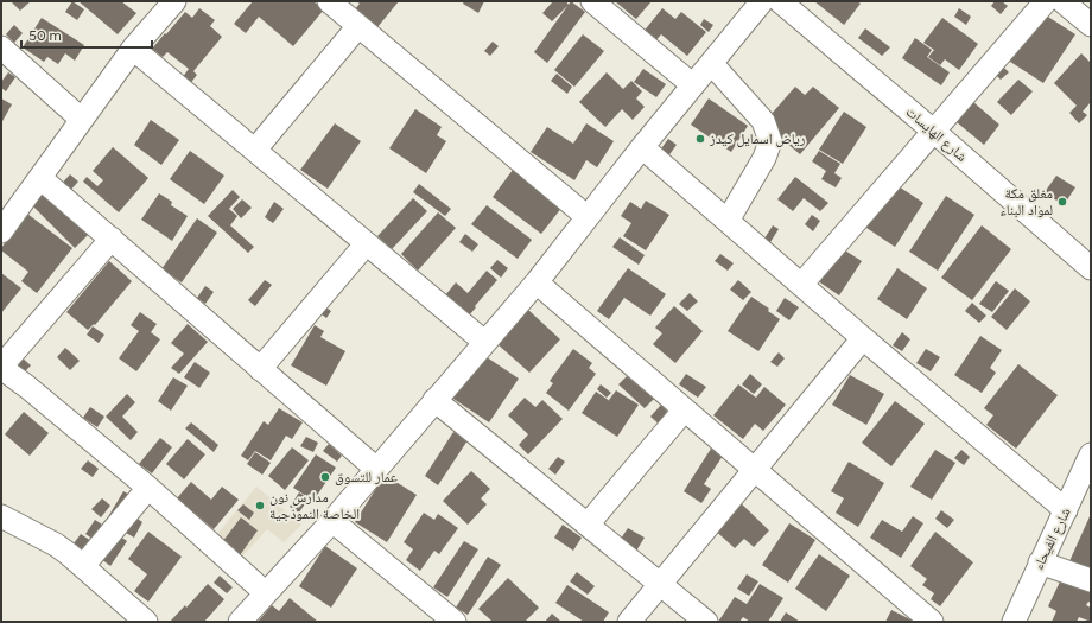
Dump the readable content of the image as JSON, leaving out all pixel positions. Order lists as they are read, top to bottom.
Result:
{
  "streets": {
    "street": ["شارع الهايسات", "شارع الفيحاء"]
  },
  "places": [
    "رياض اسمايل كيدز",
    "مغلق مكة لمواد البناء",
    "عمار للتسوق",
    "مدارس نون الخاصة النموذجية"
  ],
  "scale_bar": "50 m"
}
